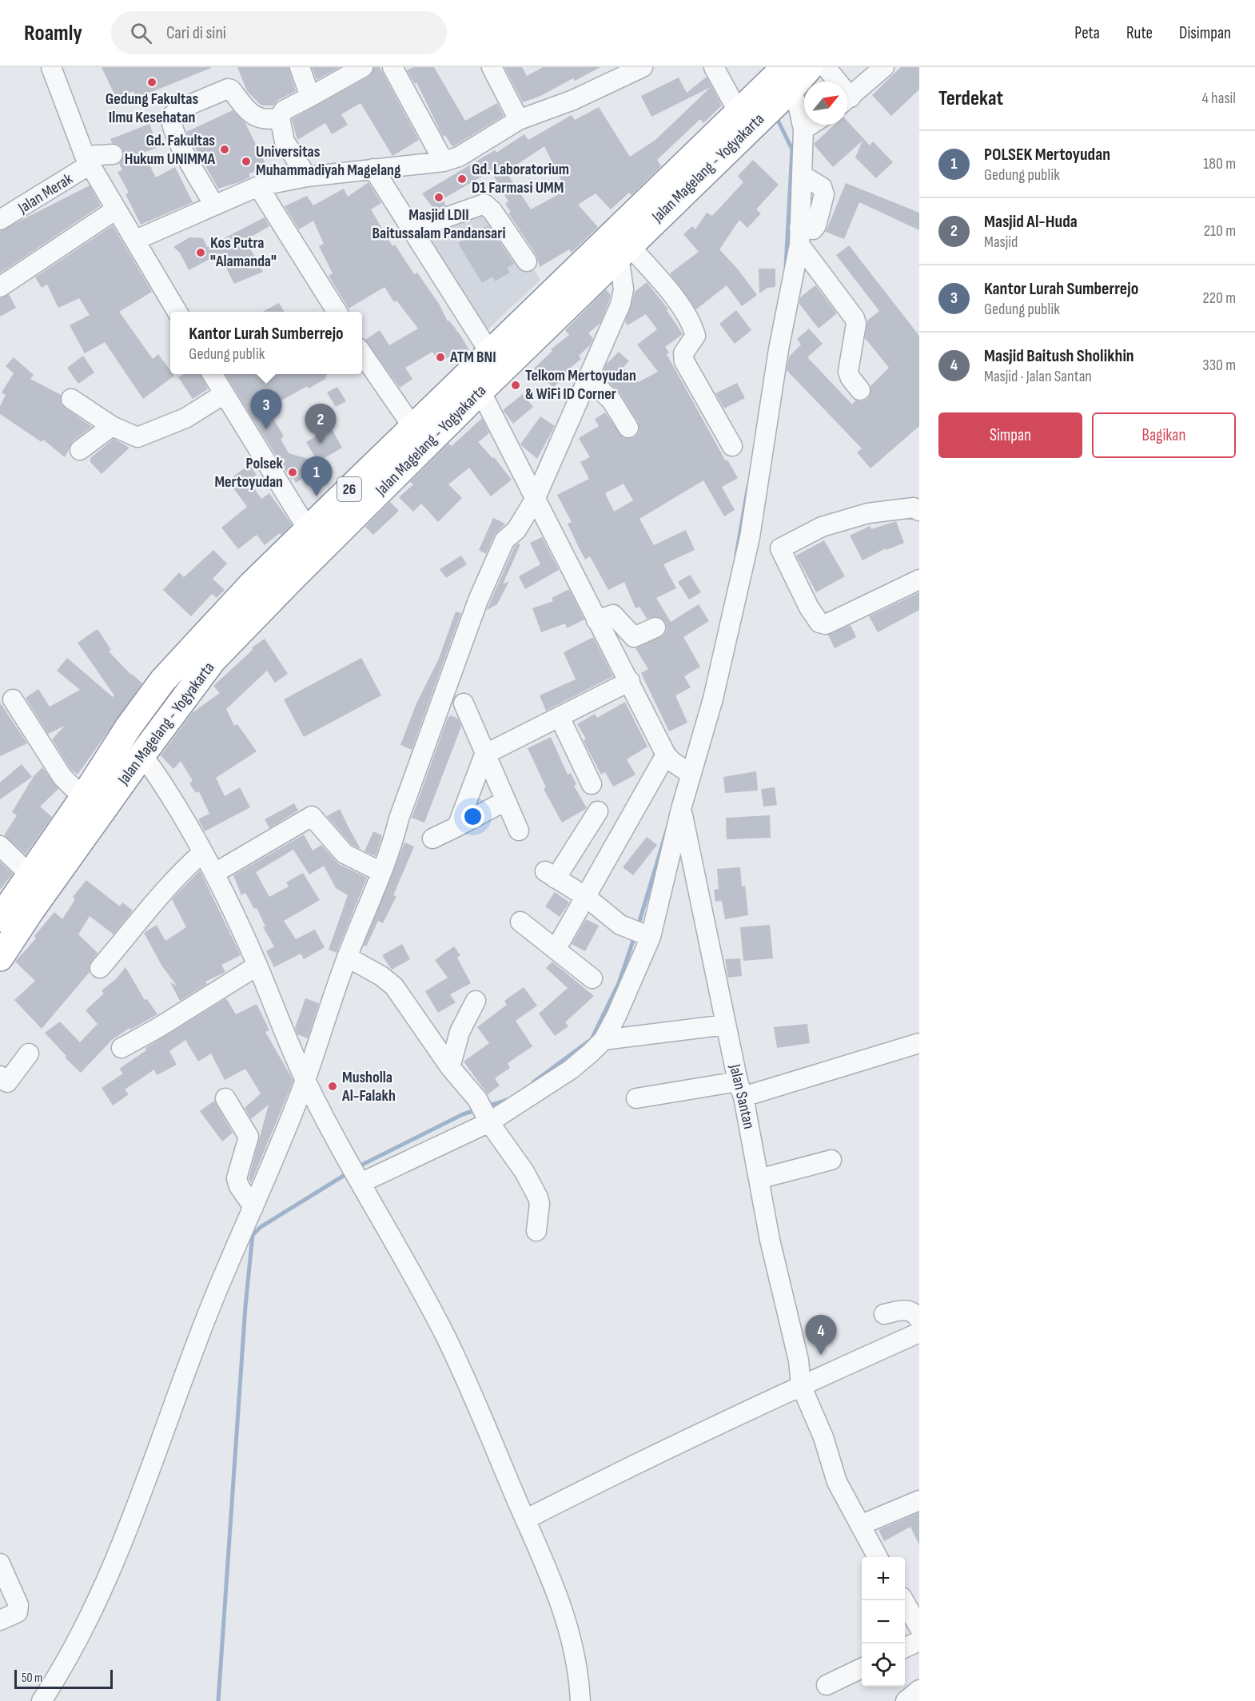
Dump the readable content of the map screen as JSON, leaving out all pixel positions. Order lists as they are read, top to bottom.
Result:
{
  "streets": {
    "highway": ["Jalan Magelang - Yogyakarta", "26"],
    "street": ["Jalan Merak", "Jalan Santan"]
  },
  "places": [
    "Gedung Fakultas Ilmu Kesehatan",
    "Gd. Fakultas Hukum UNIMMA",
    "Universitas Muhammadiyah Magelang",
    "Gd. Laboratorium D1 Farmasi UMM",
    "Masjid LDII Baitussalam Pandansari",
    "Kos Putra \"Alamanda\"",
    "ATM BNI",
    "Telkom Mertoyudan & WiFi ID Corner",
    "Polsek Mertoyudan",
    "Musholla Al-Falakh"
  ],
  "scale_bar": "50 m",
  "north": "top right",
  "page": {
    "header": "Roamly",
    "search": "Cari di sini",
    "nav": ["Peta", "Rute", "Disimpan"],
    "heading": ["Terdekat", "4 hasil"],
    "list": [
      {
        "mark": "1",
        "name": "POLSEK Mertoyudan",
        "note": "Gedung publik",
        "value": "180 m"
      },
      {
        "mark": "2",
        "name": "Masjid Al-Huda",
        "note": "Masjid",
        "value": "210 m"
      },
      {
        "mark": "3",
        "name": "Kantor Lurah Sumberrejo",
        "note": "Gedung publik",
        "value": "220 m"
      },
      {
        "mark": "4",
        "name": "Masjid Baitush Sholikhin",
        "note": "Masjid · Jalan Santan",
        "value": "330 m"
      }
    ],
    "popup": ["Kantor Lurah Sumberrejo", "Gedung publik"],
    "pins": [
      "3",
      "2",
      "1",
      "4"
    ],
    "buttons": ["Simpan", "Bagikan"],
    "map_buttons": ["+", "−"],
    "scale": "50 m"
  }
}
